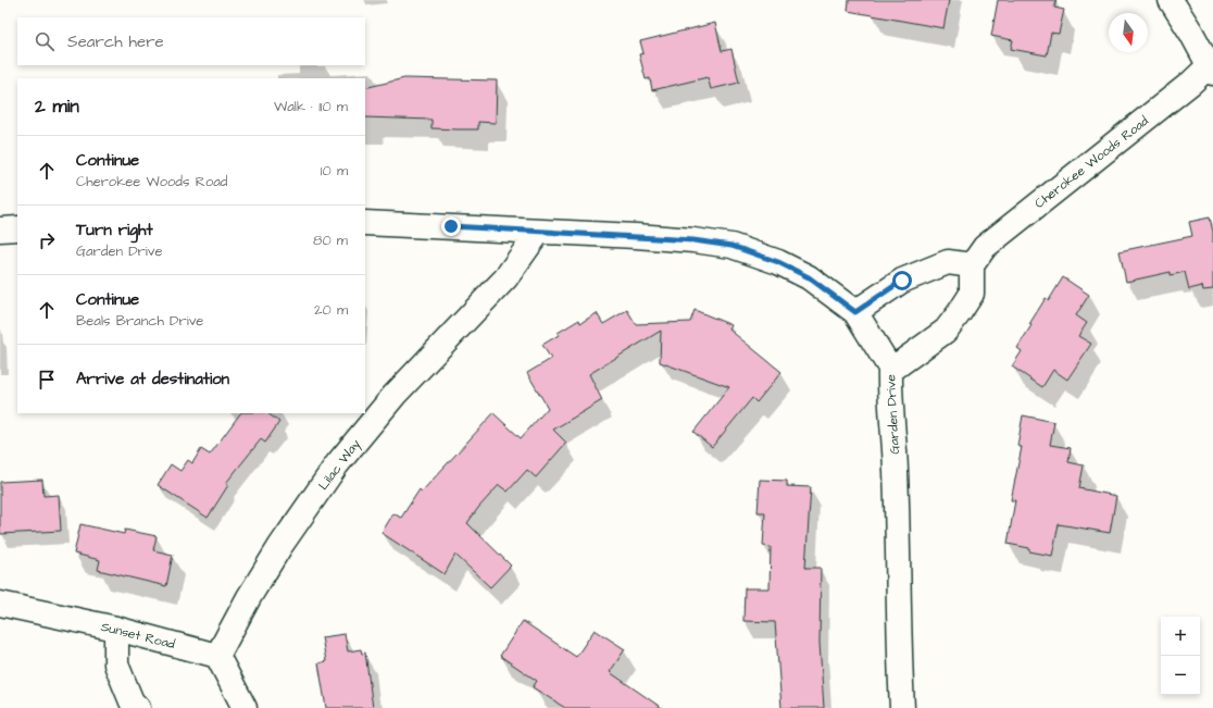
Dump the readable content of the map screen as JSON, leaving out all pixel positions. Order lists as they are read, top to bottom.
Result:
{
  "streets": {
    "street": [
      "Cherokee Woods Road",
      "Garden Drive",
      "Lilac Way",
      "Sunset Road"
    ]
  },
  "crossings": [
    ["Garden Drive", "Lilac Way"],
    ["Lilac Way", "Sunset Road"]
  ],
  "north": "bottom",
  "page": {
    "search": "Search here",
    "heading": ["2 min", "Walk · 110 m"],
    "list": [
      ["Continue", "Cherokee Woods Road", "10 m"],
      ["Turn right", "Garden Drive", "80 m"],
      ["Continue", "Beals Branch Drive", "20 m"],
      "Arrive at destination"
    ],
    "map_buttons": ["+", "−"]
  }
}
